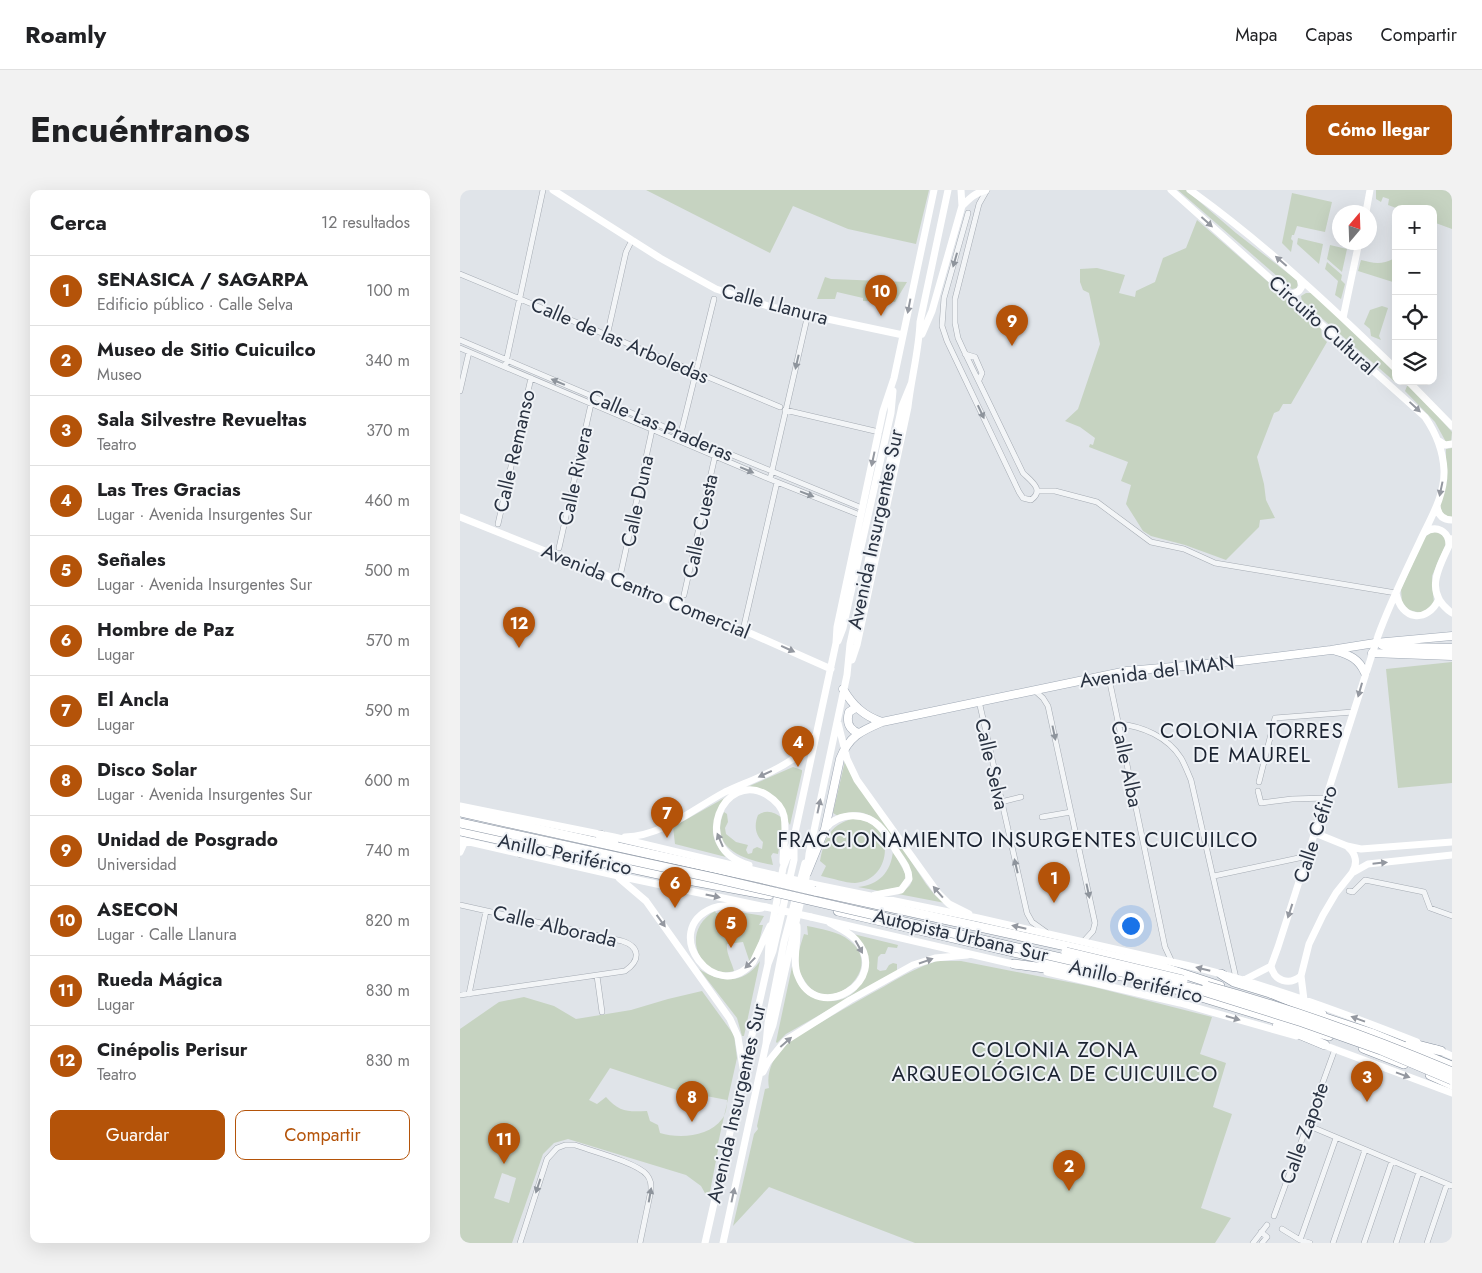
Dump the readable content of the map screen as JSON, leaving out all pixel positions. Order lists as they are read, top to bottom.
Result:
{
  "streets": {
    "highway": ["Anillo Periférico", "Autopista Urbana Sur"],
    "main road": [
      "Calle Llanura",
      "Circuito Cultural",
      "Avenida Insurgentes Sur",
      "Avenida Centro Comercial",
      "Avenida del IMAN",
      "Calle Céfiro"
    ],
    "street": [
      "Calle de las Arboledas",
      "Calle Las Praderas",
      "Calle Remanso",
      "Calle Rivera",
      "Calle Duna",
      "Calle Cuesta",
      "Calle Selva",
      "Calle Alba",
      "Calle Alborada",
      "Calle Zapote"
    ]
  },
  "crossings": [
    ["Calle Llanura", "Avenida Insurgentes Sur"],
    ["Circuito Cultural", "Avenida del IMAN"],
    ["Circuito Cultural", "Calle Céfiro"],
    ["Calle de las Arboledas", "Avenida Insurgentes Sur"],
    ["Calle Las Praderas", "Calle Remanso"],
    ["Calle Las Praderas", "Calle Rivera"],
    ["Calle Las Praderas", "Calle Duna"],
    ["Calle Las Praderas", "Calle Cuesta"],
    ["Calle Las Praderas", "Avenida Insurgentes Sur"],
    ["Avenida Insurgentes Sur", "Avenida Centro Comercial"],
    ["Avenida Insurgentes Sur", "Avenida del IMAN"],
    ["Avenida del IMAN", "Calle Selva"],
    ["Avenida del IMAN", "Calle Alba"],
    ["Avenida del IMAN", "Calle Céfiro"]
  ],
  "one_way": ["Calle Selva"],
  "districts": ["COLONIA TORRES DE MAUREL", "FRACCIONAMIENTO INSURGENTES CUICUILCO", "COLONIA ZONA ARQUEOLÓGICA DE CUICUILCO"],
  "north": "top",
  "page": {
    "header": "Roamly",
    "nav": ["Mapa", "Capas", "Compartir"],
    "title": "Encuéntranos",
    "buttons": [
      "Cómo llegar",
      ["Guardar", "Compartir"]
    ],
    "heading": ["Cerca", "12 resultados"],
    "map_buttons": ["+", "−"],
    "list": [
      {
        "mark": "1",
        "name": "SENASICA / SAGARPA",
        "note": "Edificio público · Calle Selva",
        "value": "100 m"
      },
      {
        "mark": "2",
        "name": "Museo de Sitio Cuicuilco",
        "note": "Museo",
        "value": "340 m"
      },
      {
        "mark": "3",
        "name": "Sala Silvestre Revueltas",
        "note": "Teatro",
        "value": "370 m"
      },
      {
        "mark": "4",
        "name": "Las Tres Gracias",
        "note": "Lugar · Avenida Insurgentes Sur",
        "value": "460 m"
      },
      {
        "mark": "5",
        "name": "Señales",
        "note": "Lugar · Avenida Insurgentes Sur",
        "value": "500 m"
      },
      {
        "mark": "6",
        "name": "Hombre de Paz",
        "note": "Lugar",
        "value": "570 m"
      },
      {
        "mark": "7",
        "name": "El Ancla",
        "note": "Lugar",
        "value": "590 m"
      },
      {
        "mark": "8",
        "name": "Disco Solar",
        "note": "Lugar · Avenida Insurgentes Sur",
        "value": "600 m"
      },
      {
        "mark": "9",
        "name": "Unidad de Posgrado",
        "note": "Universidad",
        "value": "740 m"
      },
      {
        "mark": "10",
        "name": "ASECON",
        "note": "Lugar · Calle Llanura",
        "value": "820 m"
      },
      {
        "mark": "11",
        "name": "Rueda Mágica",
        "note": "Lugar",
        "value": "830 m"
      },
      {
        "mark": "12",
        "name": "Cinépolis Perisur",
        "note": "Teatro",
        "value": "830 m"
      }
    ],
    "pins": [
      "10",
      "9",
      "12",
      "4",
      "7",
      "1",
      "6",
      "5",
      "3",
      "8",
      "11",
      "2"
    ]
  }
}
